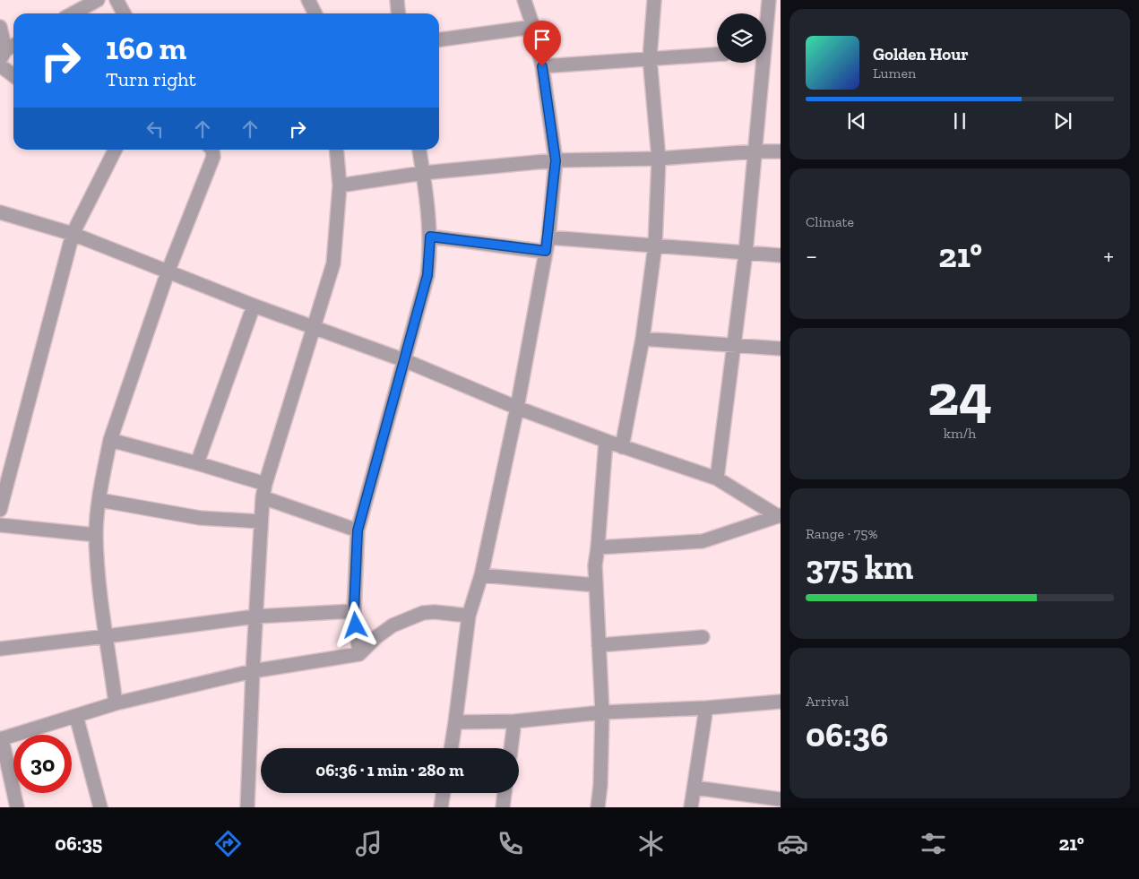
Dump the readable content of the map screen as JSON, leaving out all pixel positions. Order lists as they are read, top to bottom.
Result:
{
  "page": {
    "turn": ["160 m", "Turn right"],
    "song": ["Golden Hour", "Lumen"],
    "tile": [
      "Climate",
      ["24", "km/h"],
      ["Range · 75%", "375 km"],
      ["Arrival", "06:36"]
    ],
    "heat": ["−", "21°", "+"],
    "limit": "30",
    "trip": "06:36 · 1 min · 280 m",
    "tabs": ["06:35", "21°"]
  }
}
